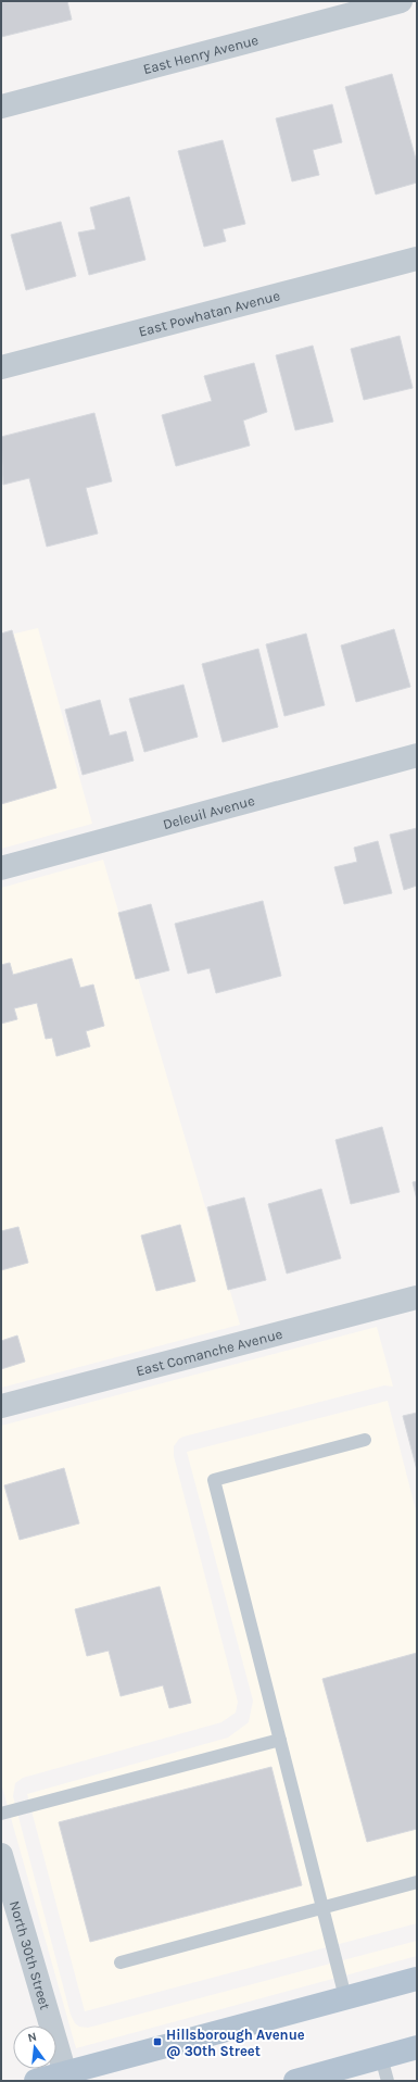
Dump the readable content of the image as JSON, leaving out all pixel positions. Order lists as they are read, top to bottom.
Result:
{
  "streets": {
    "street": [
      "East Henry Avenue",
      "East Powhatan Avenue",
      "Deleuil Avenue",
      "East Comanche Avenue",
      "North 30th Street"
    ]
  },
  "places": {
    "transit": ["Hillsborough Avenue @ 30th Street"]
  },
  "north": "top"
}
